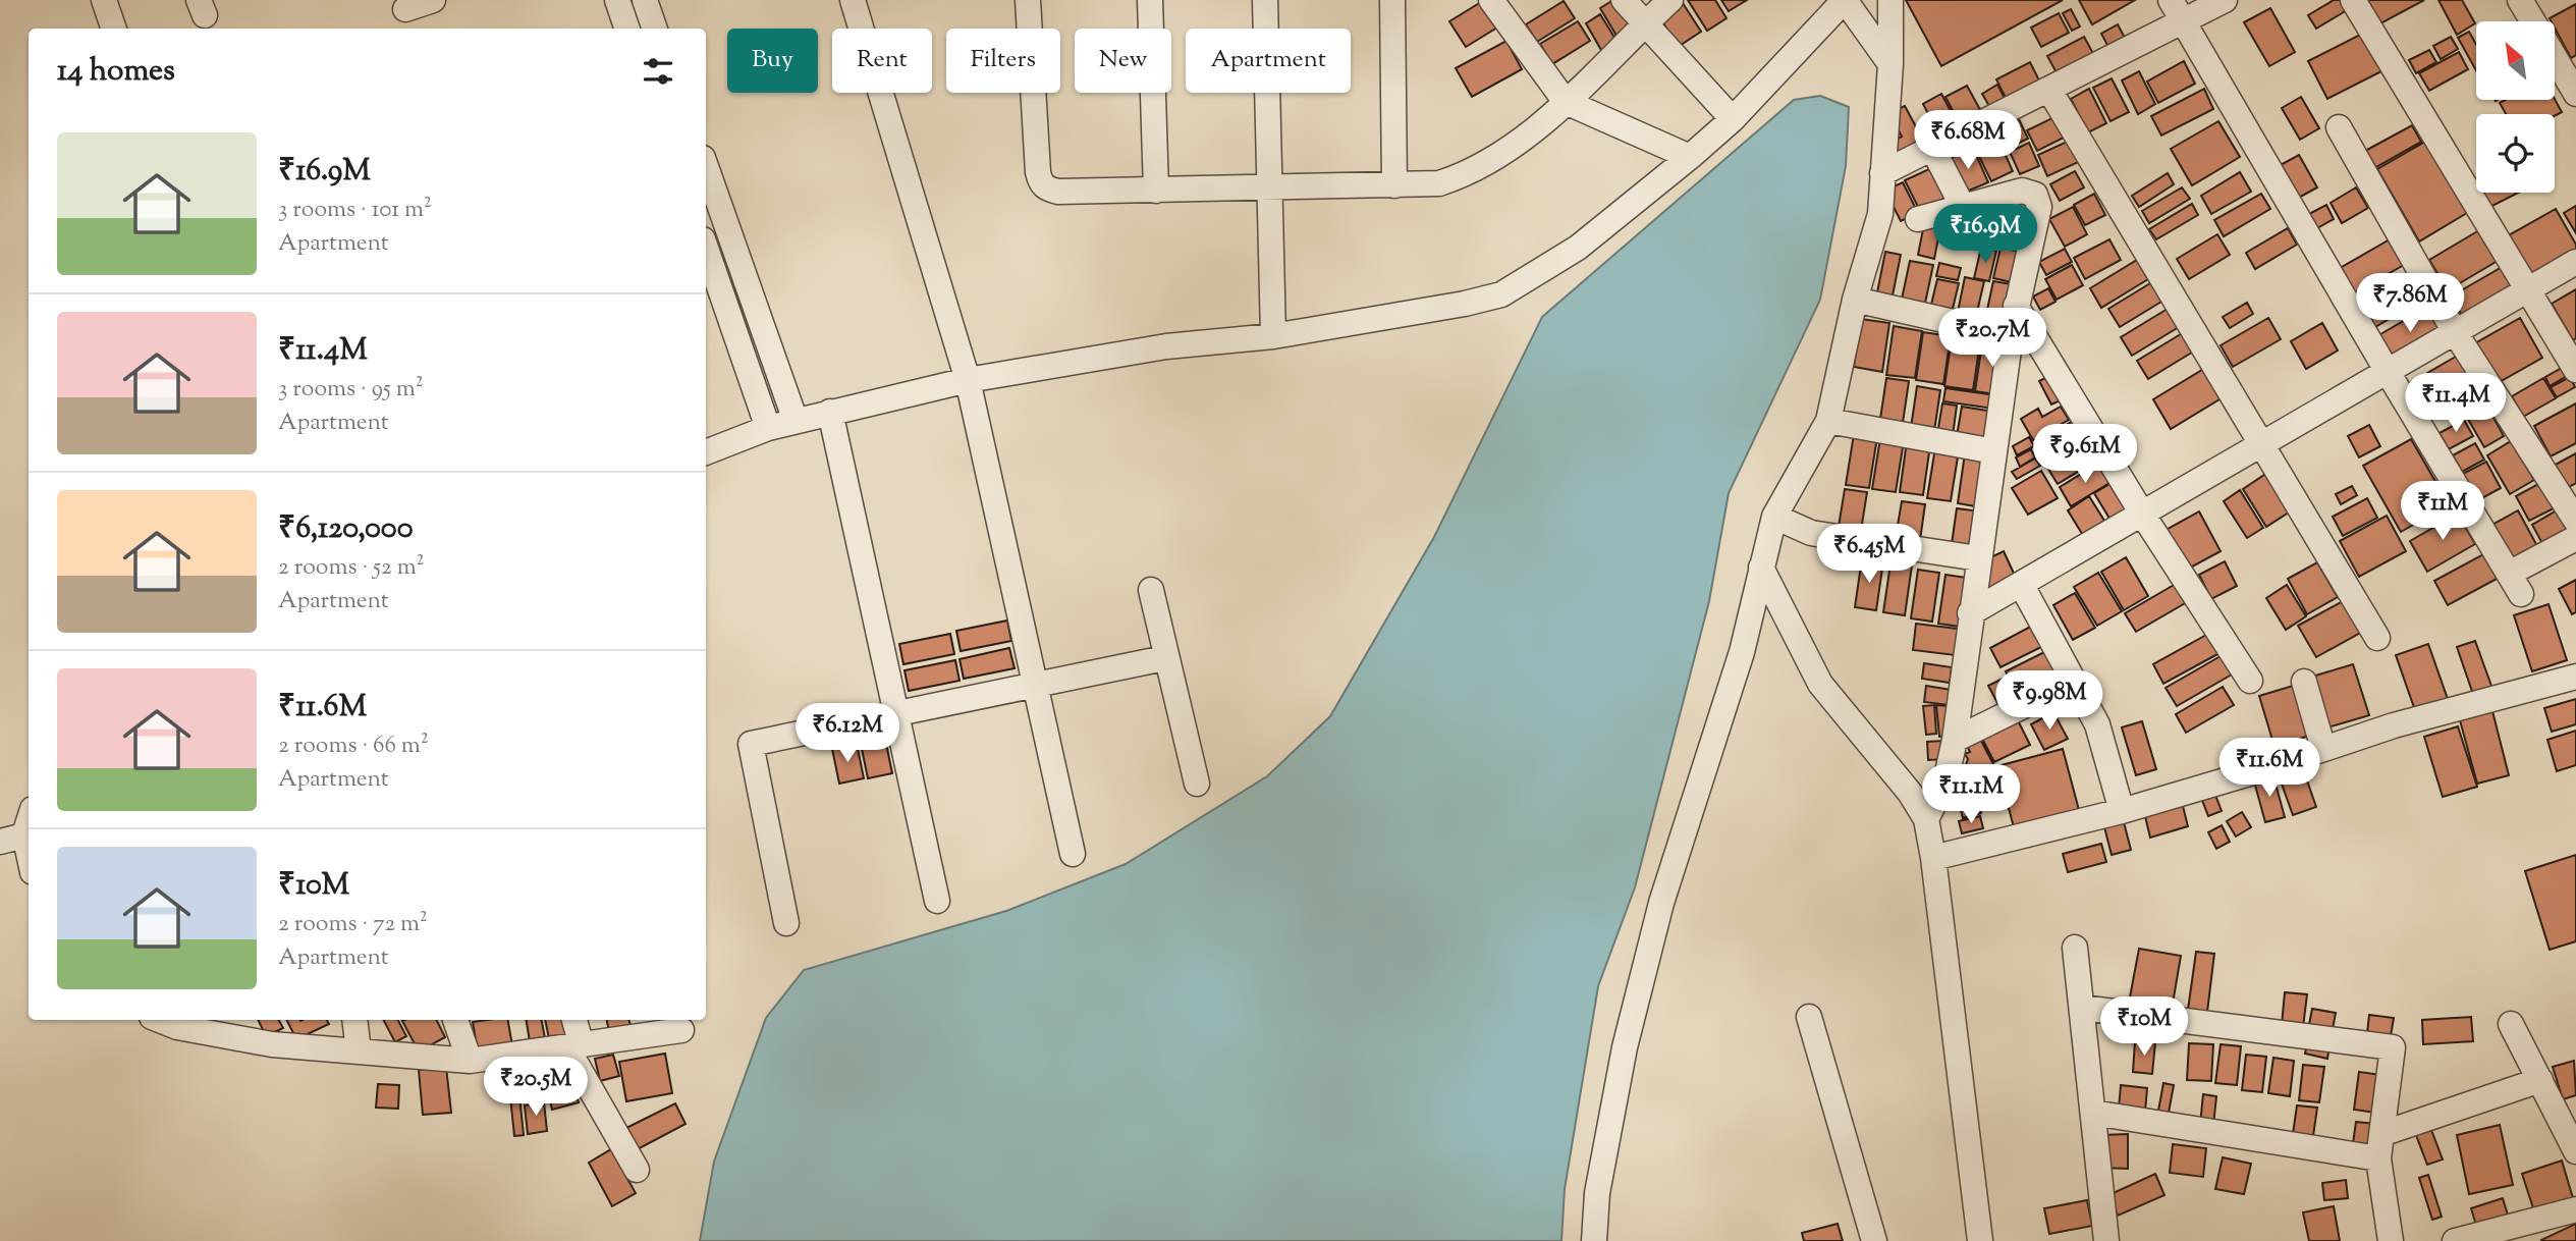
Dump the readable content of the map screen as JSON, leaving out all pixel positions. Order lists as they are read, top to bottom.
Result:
{
  "north": "top left",
  "page": {
    "chip": [
      "Buy",
      "Rent",
      "Filters",
      "New",
      "Apartment"
    ],
    "heading": "14 homes",
    "price": [
      "₹6.68M",
      "₹16.9M",
      "₹7.86M",
      "₹20.7M",
      "₹11.4M",
      "₹9.61M",
      "₹11M",
      "₹6.45M",
      "₹9.98M",
      "₹6.12M",
      "₹11.6M",
      "₹11.1M",
      "₹10M",
      "₹20.5M"
    ],
    "list": [
      {
        "name": "₹16.9M",
        "note": "3 rooms · 101 m² · Apartment"
      },
      {
        "name": "₹11.4M",
        "note": "3 rooms · 95 m² · Apartment"
      },
      {
        "name": "₹6,120,000",
        "note": "2 rooms · 52 m² · Apartment"
      },
      {
        "name": "₹11.6M",
        "note": "2 rooms · 66 m² · Apartment"
      },
      {
        "name": "₹10M",
        "note": "2 rooms · 72 m² · Apartment"
      }
    ]
  }
}
